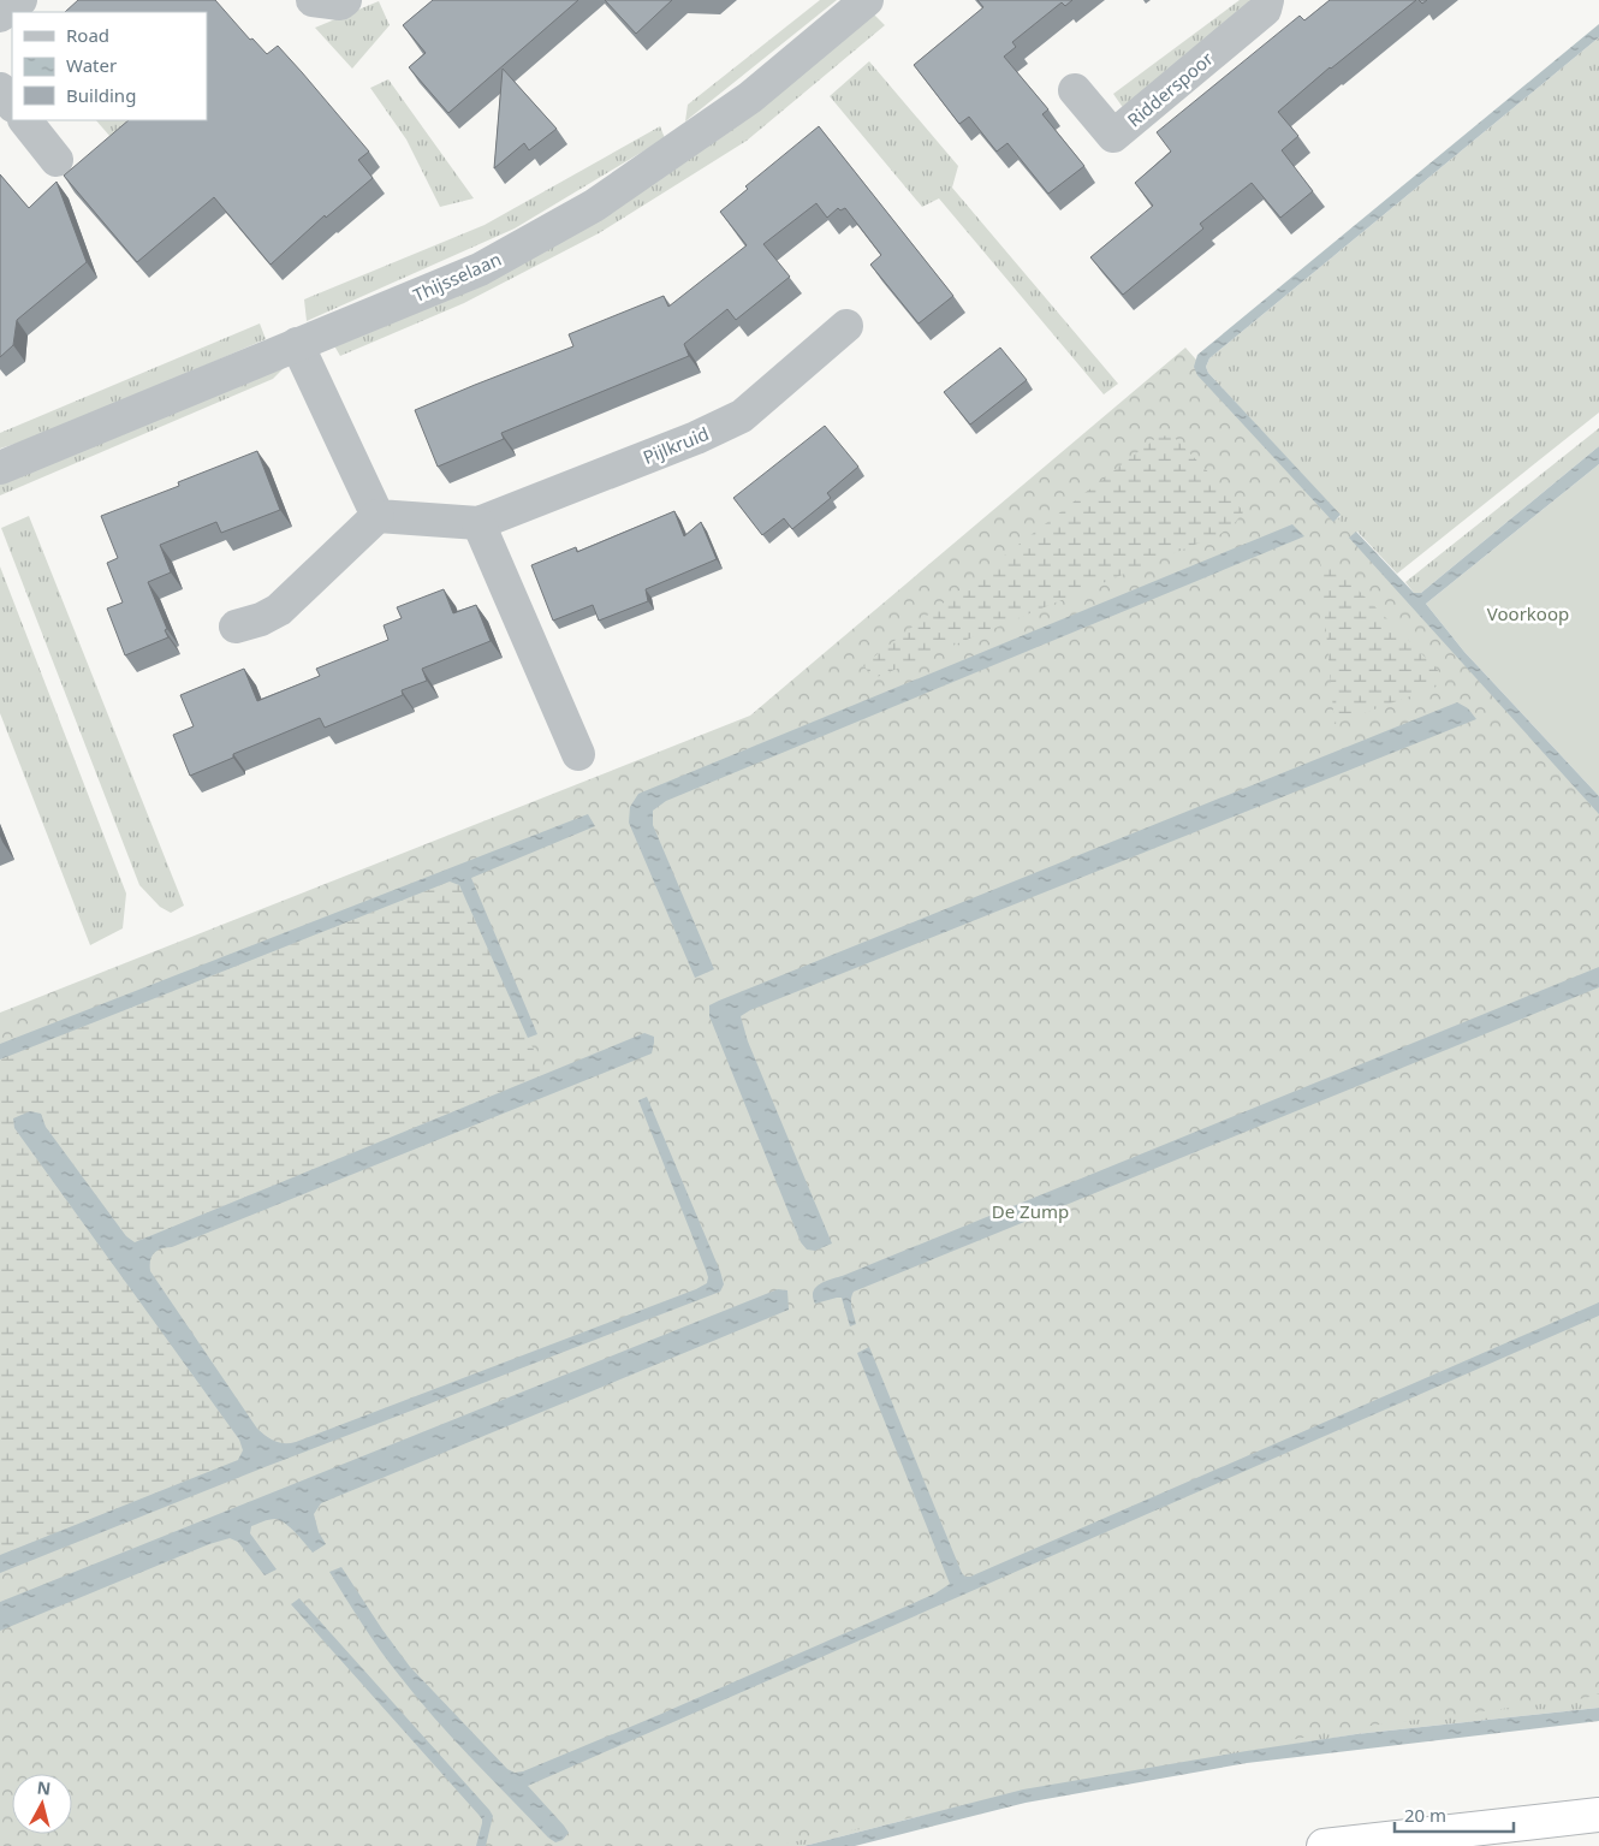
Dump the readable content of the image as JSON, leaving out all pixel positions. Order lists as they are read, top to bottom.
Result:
{
  "streets": {
    "street": ["Ridderspoor", "Thijsselaan", "Pijlkruid"]
  },
  "parks": ["Voorkoop", "De Zump"],
  "legend": ["Road", "Water", "Building"],
  "scale_bar": "20 m",
  "north": "top"
}
